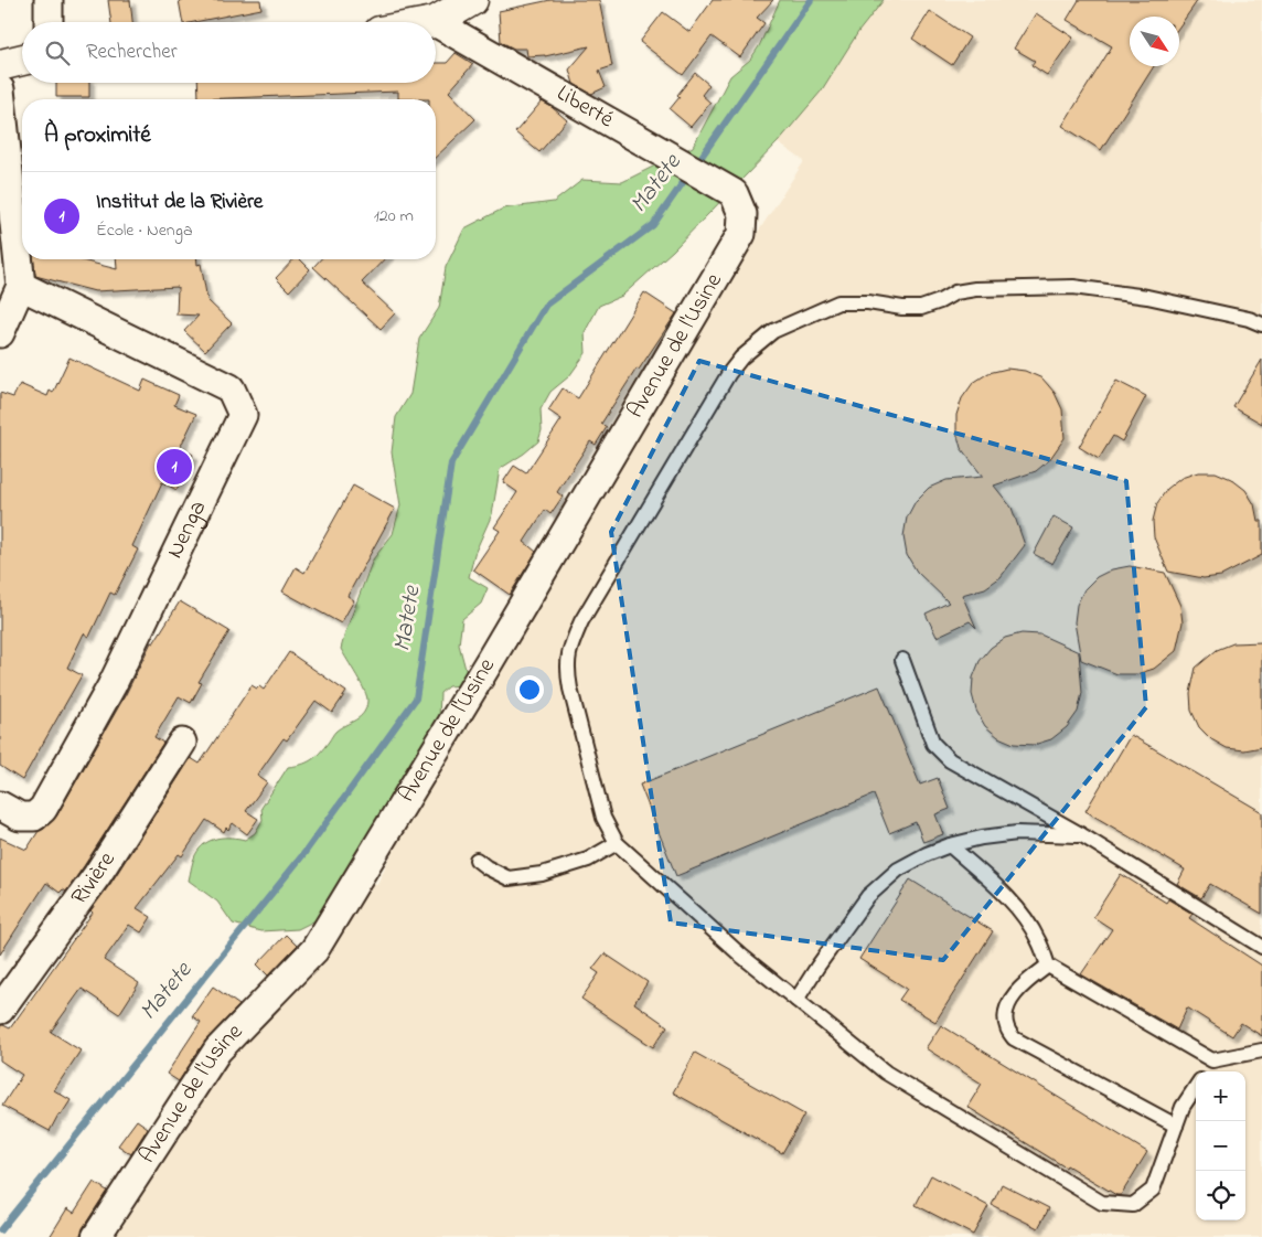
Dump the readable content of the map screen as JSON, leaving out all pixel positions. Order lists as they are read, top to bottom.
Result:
{
  "streets": {
    "street": [
      "Liberté",
      "Avenue de l'Usine",
      "Nenga",
      "Rivière"
    ]
  },
  "crossings": [
    ["Liberté", "Avenue de l'Usine"]
  ],
  "water": ["Matete"],
  "north": "bottom right",
  "page": {
    "search": "Rechercher",
    "heading": "À proximité",
    "list": [
      {
        "mark": "1",
        "name": "Institut de la Rivière",
        "note": "École · Nenga",
        "value": "120 m"
      }
    ],
    "pins": "1",
    "map_buttons": ["+", "−"]
  }
}
